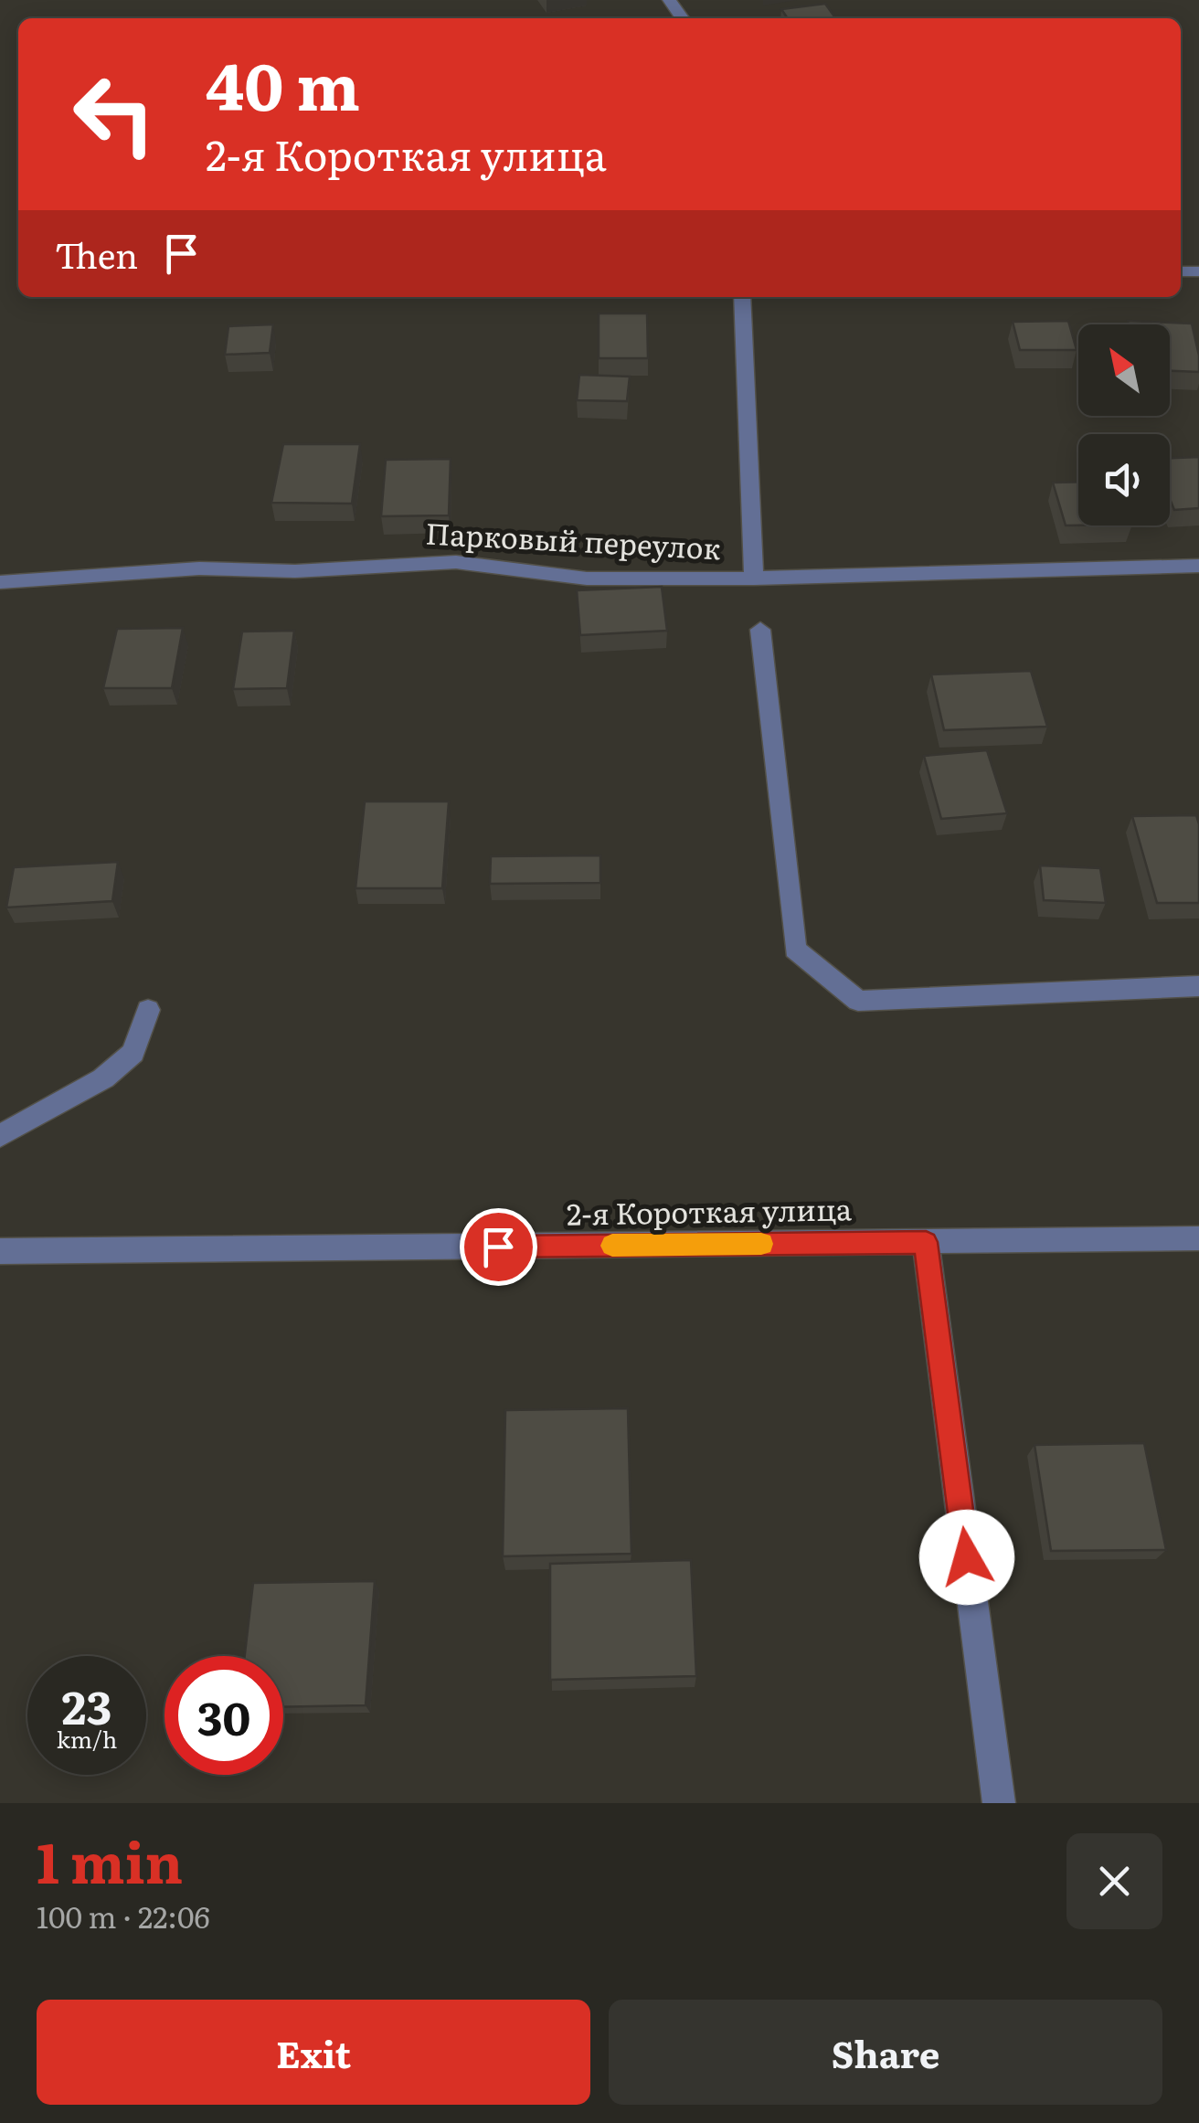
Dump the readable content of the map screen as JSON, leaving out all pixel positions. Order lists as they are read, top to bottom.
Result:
{
  "streets": {
    "street": ["Парковый переулок", "2-я Короткая улица"]
  },
  "north": "top left",
  "page": {
    "turn": ["40 m", "2-я Короткая улица"],
    "then": "Then",
    "speed": "23 km/h",
    "limit": "30",
    "heading": ["1 min", "100 m · 22:06"],
    "buttons": ["Exit", "Share"]
  }
}
